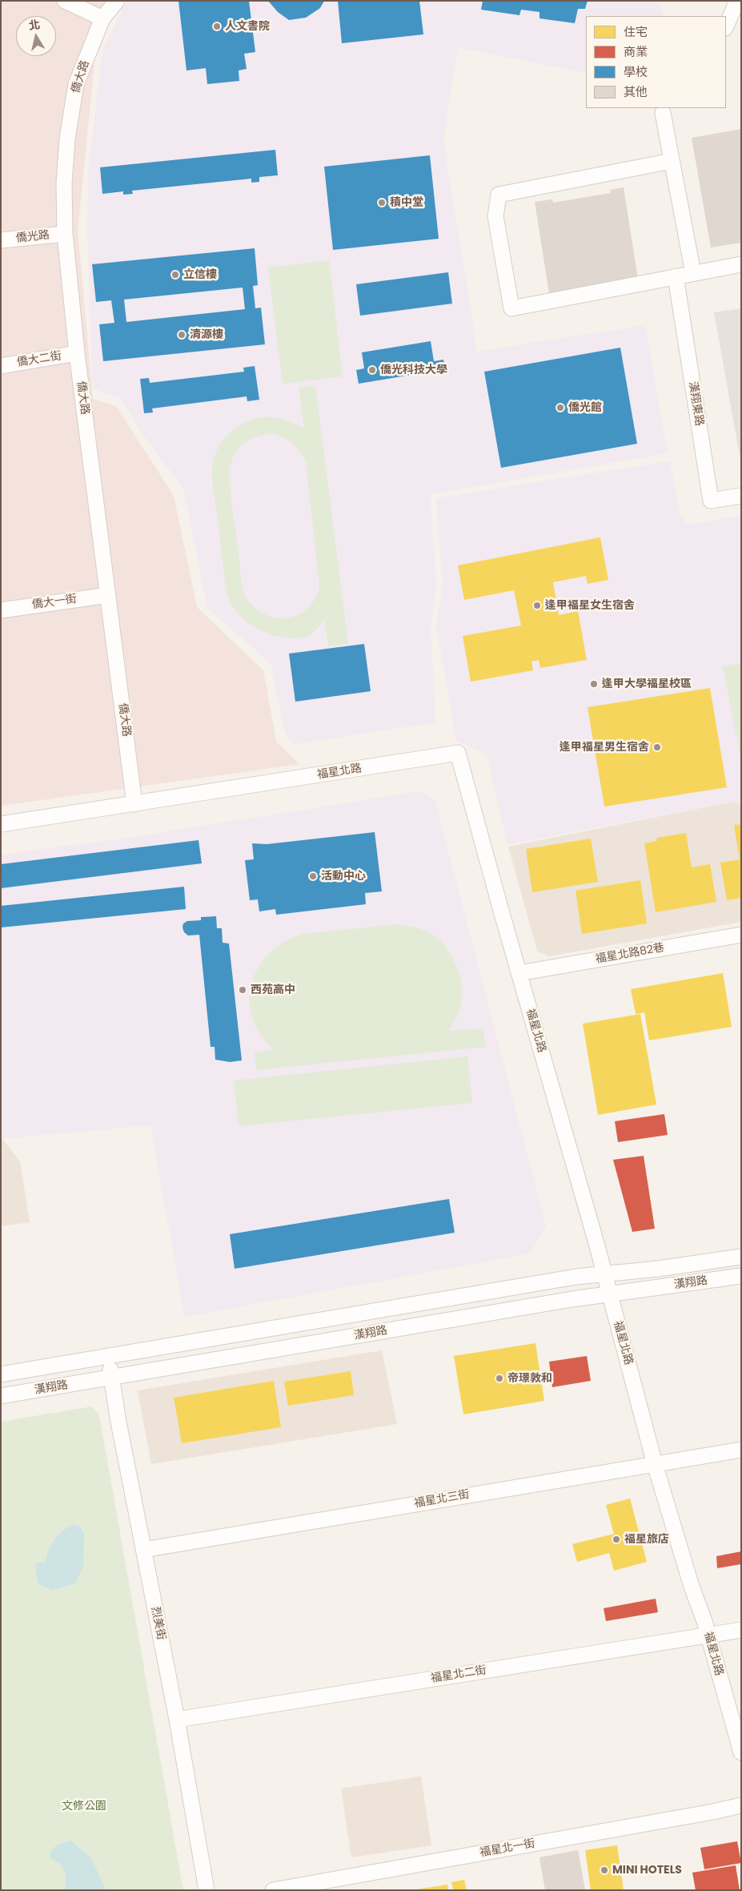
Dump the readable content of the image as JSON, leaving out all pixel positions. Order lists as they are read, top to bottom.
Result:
{
  "streets": {
    "street": [
      "僑大路",
      "僑光路",
      "僑大二街",
      "漢翔東路",
      "僑大一街",
      "福星北路",
      "福星北路82巷",
      "漢翔路",
      "福星北三街",
      "烈美街",
      "福星北二街",
      "福星北一街"
    ]
  },
  "crossings": [
    ["僑大路", "僑光路"],
    ["僑大路", "僑大二街"],
    ["僑大路", "僑大一街"],
    ["僑大路", "福星北路"],
    ["福星北路", "福星北路82巷"],
    ["福星北路", "漢翔路"],
    ["福星北路", "福星北三街"],
    ["福星北路", "福星北二街"],
    ["漢翔路", "烈美街"],
    ["福星北三街", "烈美街"],
    ["烈美街", "福星北二街"]
  ],
  "parks": ["文修公園"],
  "places": [
    "人文書院",
    "積中堂",
    "立信樓",
    "清源樓",
    "僑光科技大學",
    "僑光館",
    "逢甲福星女生宿舍",
    "逢甲大學福星校區",
    "逢甲福星男生宿舍",
    "活動中心",
    "西苑高中",
    "帝璟敦和",
    "福星旅店",
    "MINI HOTELS"
  ],
  "legend": [
    "住宅",
    "商業",
    "學校",
    "其他"
  ],
  "north": "top"
}
